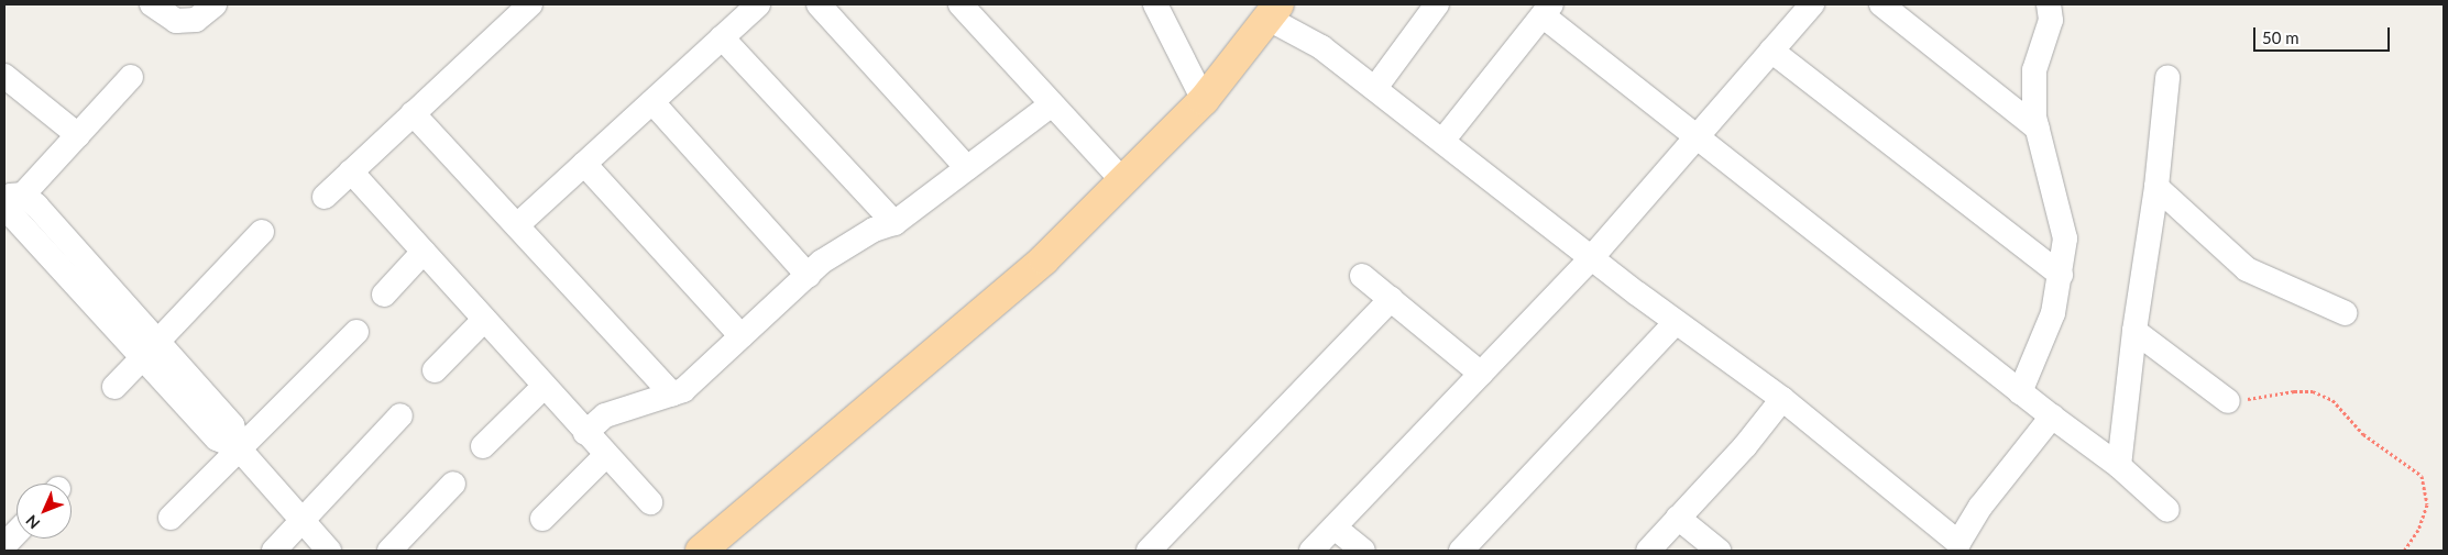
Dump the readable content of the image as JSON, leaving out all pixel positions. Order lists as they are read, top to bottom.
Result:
{
  "scale_bar": "50 m",
  "north": "bottom left"
}
